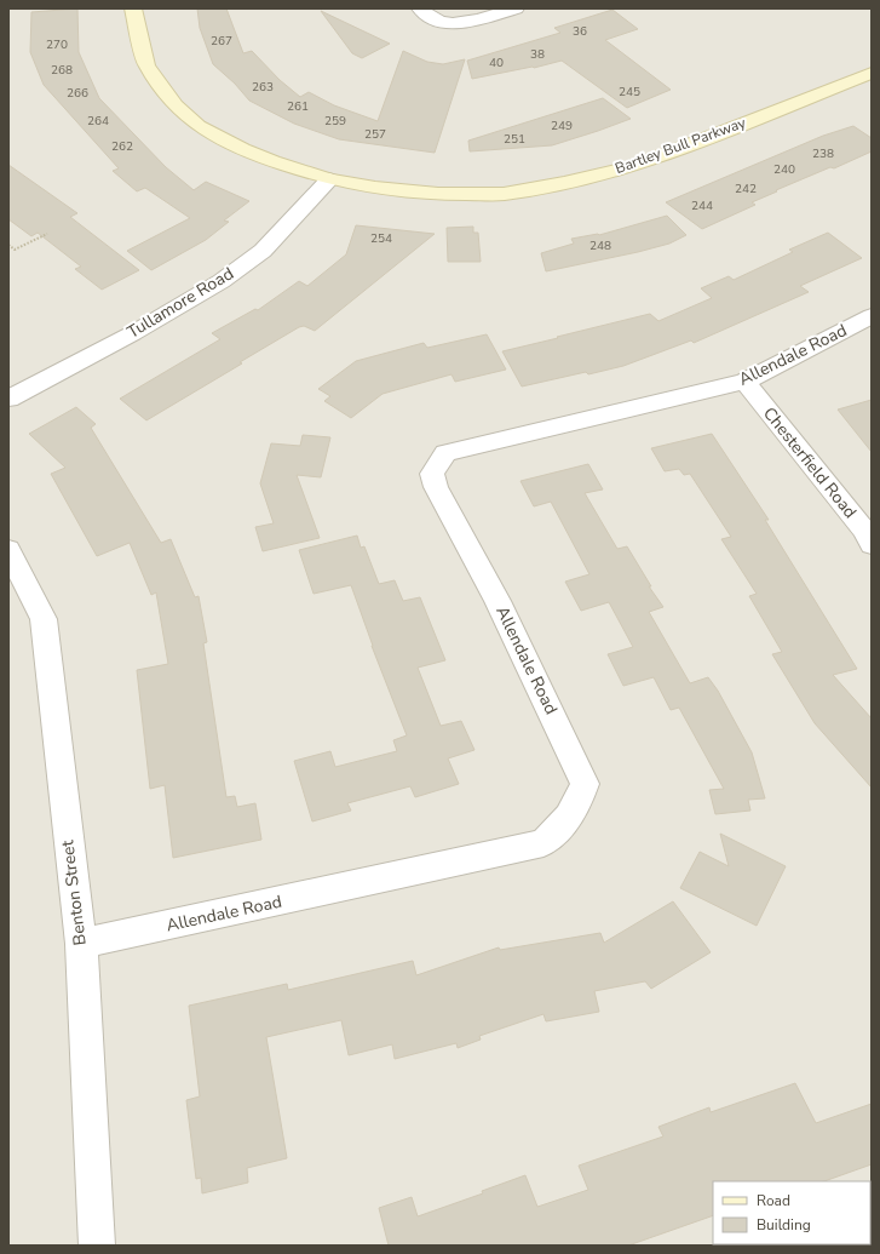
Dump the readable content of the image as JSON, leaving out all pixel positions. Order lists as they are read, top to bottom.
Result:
{
  "streets": {
    "street": [
      "Bartley Bull Parkway",
      "Tullamore Road",
      "Allendale Road",
      "Chesterfield Road",
      "Benton Street"
    ]
  },
  "crossings": [
    ["Bartley Bull Parkway", "Tullamore Road"],
    ["Allendale Road", "Chesterfield Road"],
    ["Allendale Road", "Benton Street"]
  ],
  "house_numbers": [
    "36",
    "267",
    "270",
    "38",
    "40",
    "268",
    "263",
    "245",
    "266",
    "261",
    "264",
    "259",
    "249",
    "257",
    "251",
    "262",
    "238",
    "240",
    "242",
    "244",
    "254",
    "248"
  ],
  "legend": ["Road", "Building"]
}
